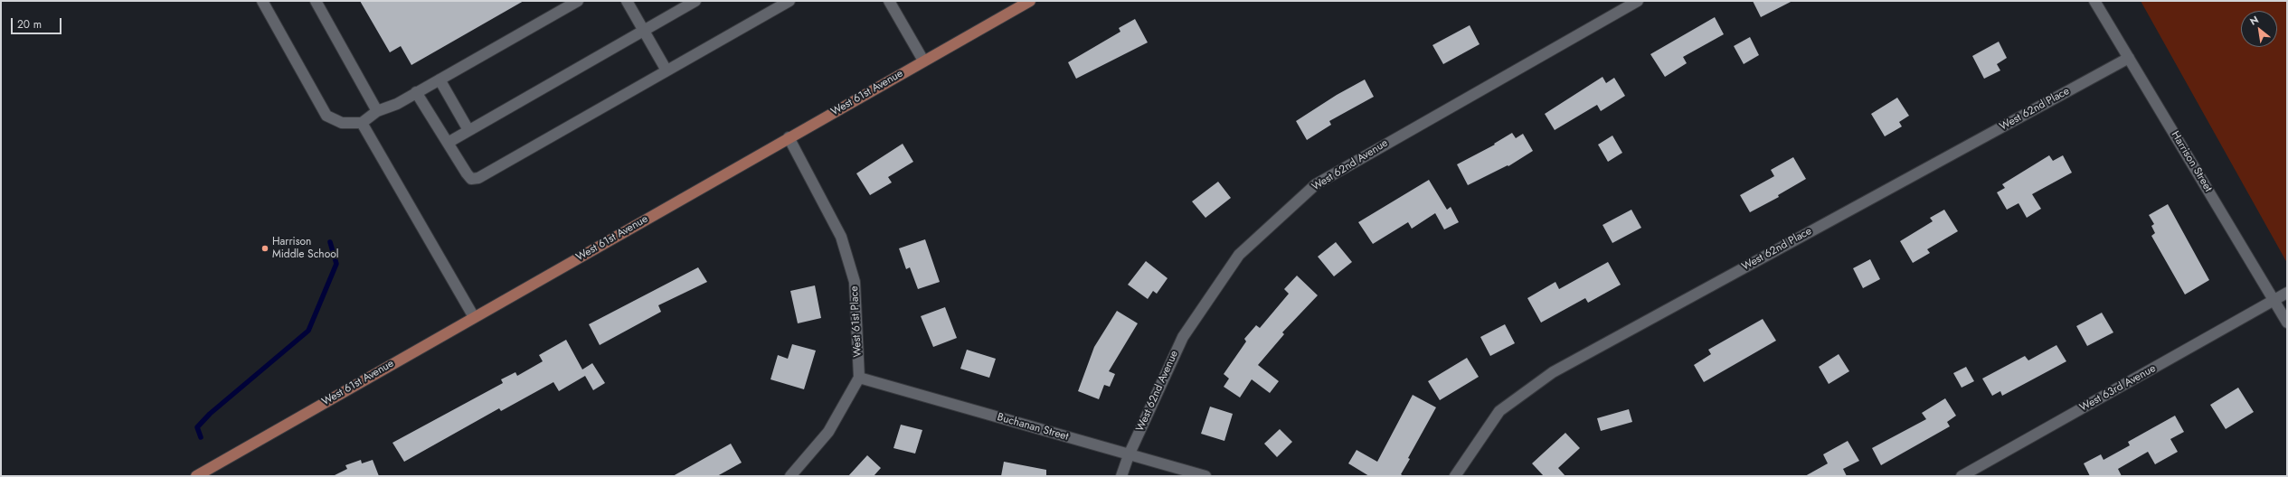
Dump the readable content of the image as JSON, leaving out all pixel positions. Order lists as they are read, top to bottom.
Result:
{
  "streets": {
    "main road": ["West 61st Avenue"],
    "street": [
      "West 62nd Place",
      "Harrison Street",
      "West 62nd Avenue",
      "West 61st Place",
      "West 63rd Avenue",
      "Buchanan Street"
    ]
  },
  "crossings": [
    ["West 61st Avenue", "West 61st Place"],
    ["West 62nd Place", "Harrison Street"],
    ["Harrison Street", "West 63rd Avenue"],
    ["West 62nd Avenue", "Buchanan Street"],
    ["West 61st Place", "Buchanan Street"]
  ],
  "places": ["Harrison Middle School"],
  "scale_bar": "20 m",
  "north": "top left"
}
